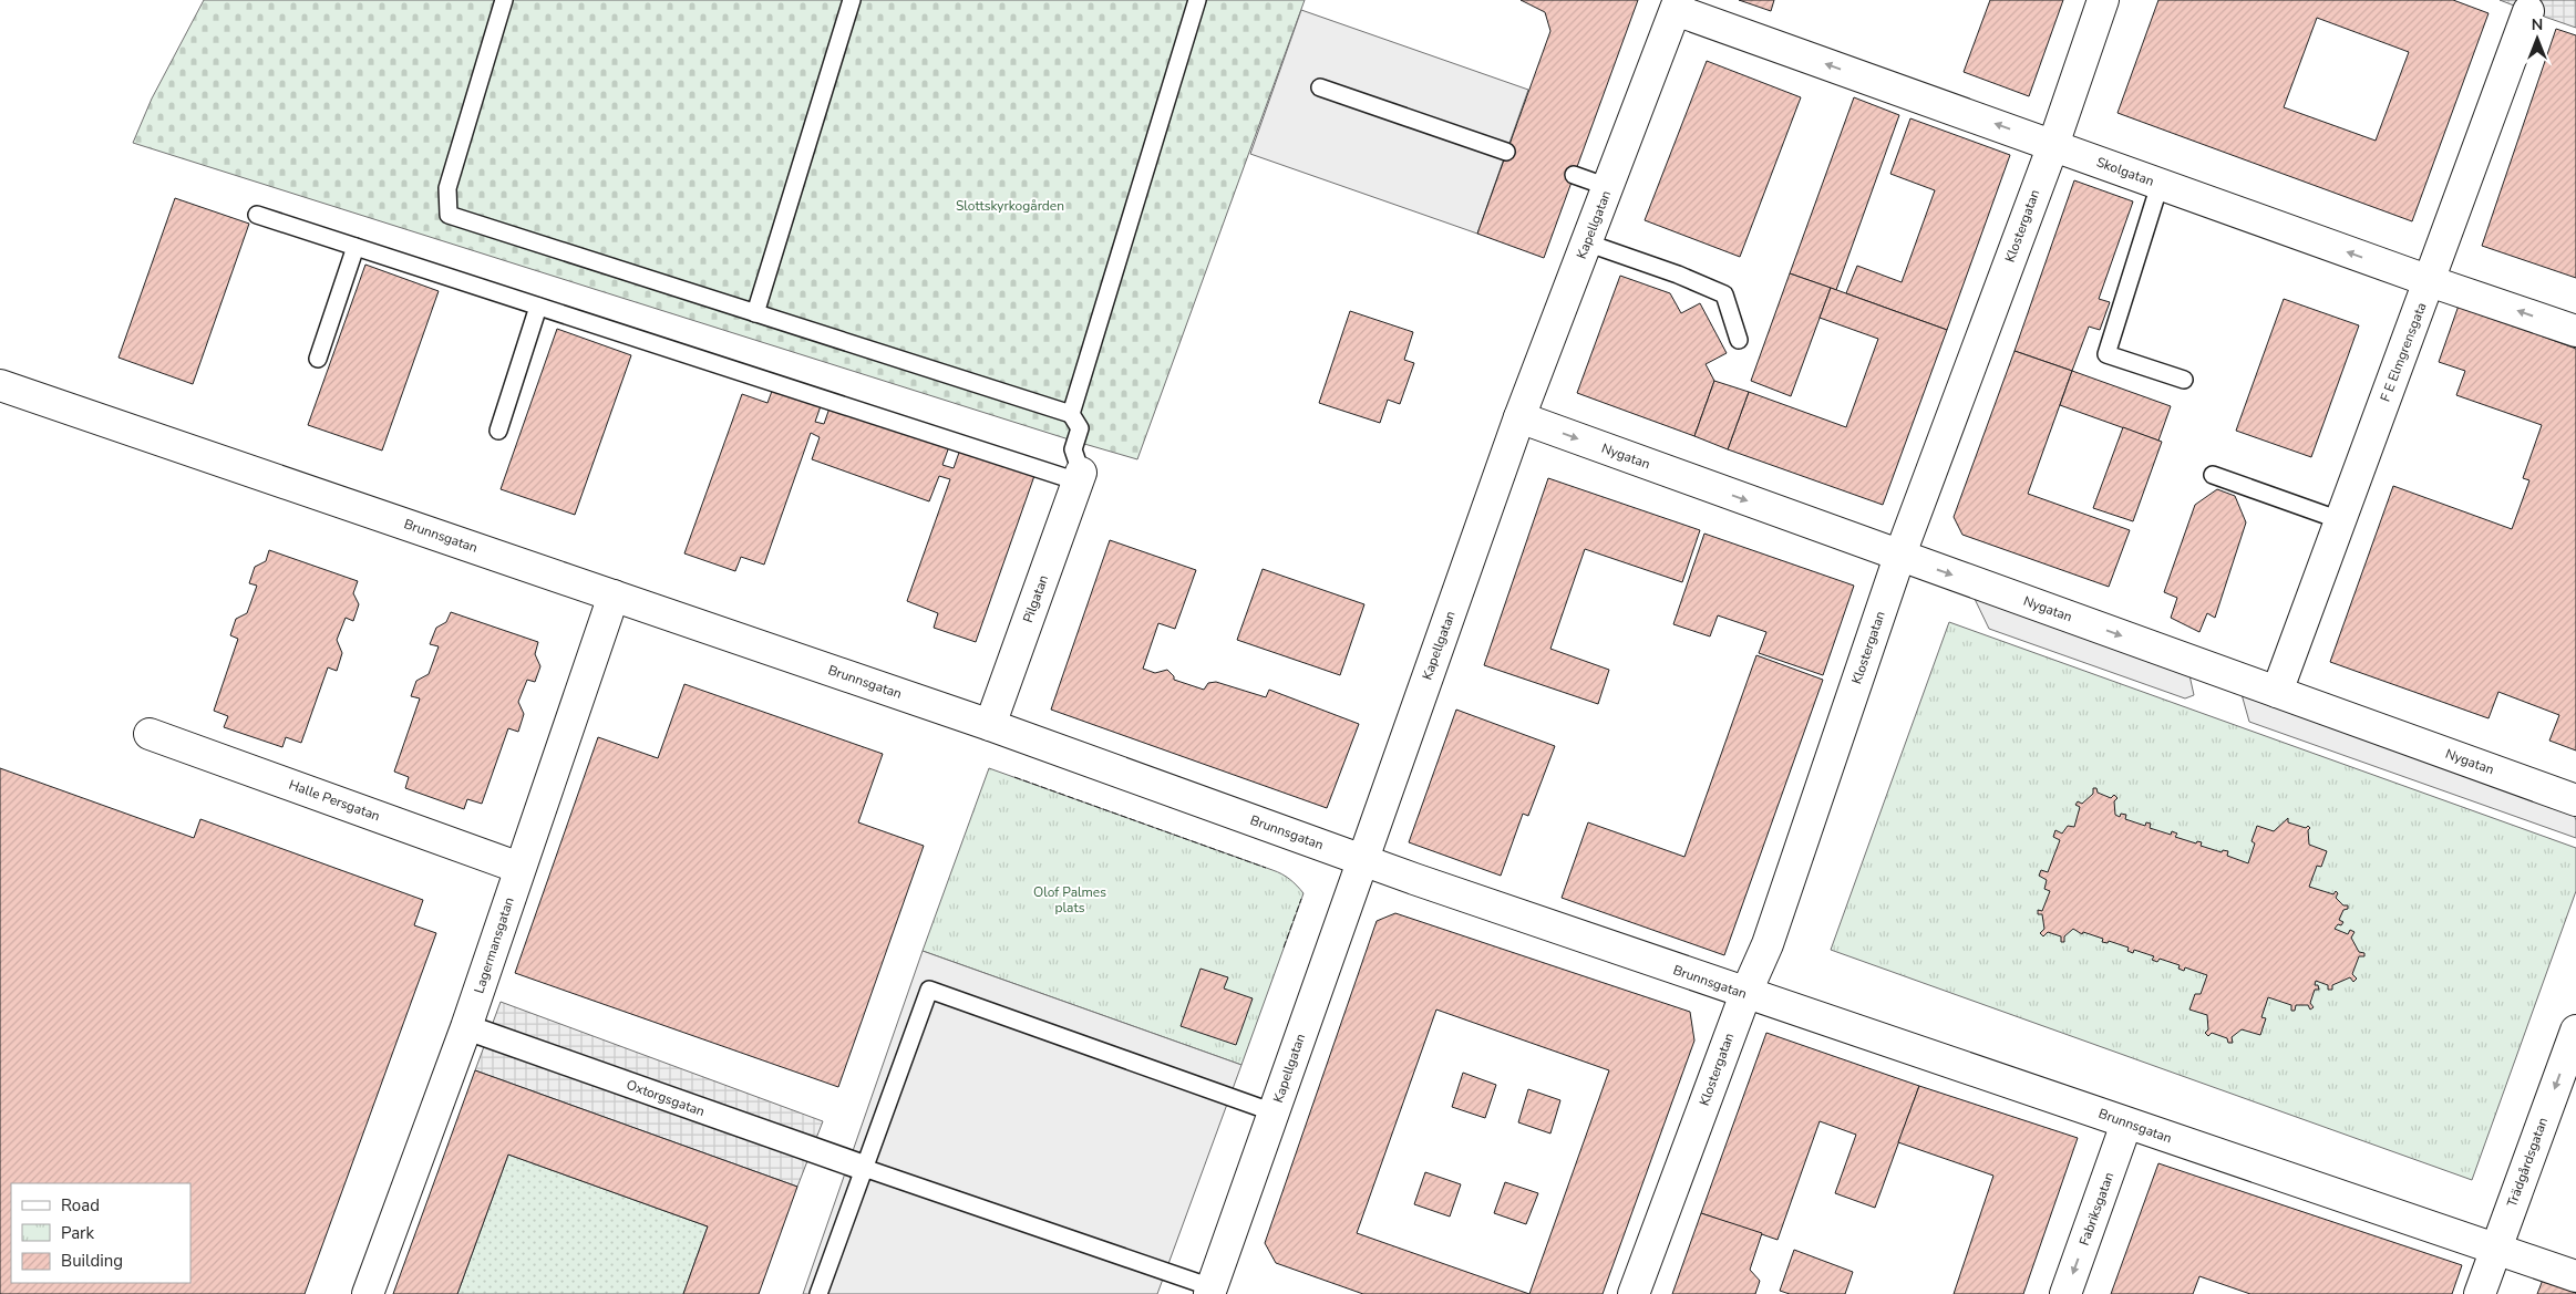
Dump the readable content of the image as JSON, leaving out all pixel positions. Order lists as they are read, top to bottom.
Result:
{
  "streets": {
    "street": [
      "Skolgatan",
      "Kapellgatan",
      "Klostergatan",
      "F E Elmgrensgata",
      "Nygatan",
      "Brunnsgatan",
      "Pilgatan",
      "Halle Persgatan",
      "Lagermansgatan",
      "Oxtorgsgatan",
      "Trädgårdsgatan",
      "Fabriksgatan"
    ]
  },
  "crossings": [
    ["Skolgatan", "Kapellgatan"],
    ["Skolgatan", "Klostergatan"],
    ["Skolgatan", "F E Elmgrensgata"],
    ["Kapellgatan", "Nygatan"],
    ["Kapellgatan", "Brunnsgatan"],
    ["Klostergatan", "Nygatan"],
    ["Klostergatan", "Brunnsgatan"],
    ["F E Elmgrensgata", "Nygatan"],
    ["Brunnsgatan", "Pilgatan"],
    ["Brunnsgatan", "Lagermansgatan"],
    ["Brunnsgatan", "Trädgårdsgatan"],
    ["Brunnsgatan", "Fabriksgatan"],
    ["Halle Persgatan", "Lagermansgatan"],
    ["Lagermansgatan", "Oxtorgsgatan"]
  ],
  "one_way": [
    "Skolgatan",
    "Nygatan",
    "Trädgårdsgatan",
    "Fabriksgatan"
  ],
  "parks": ["Slottskyrkogården", "Olof Palmes plats"],
  "legend": ["Road", "Park", "Building"],
  "north": "top"
}
